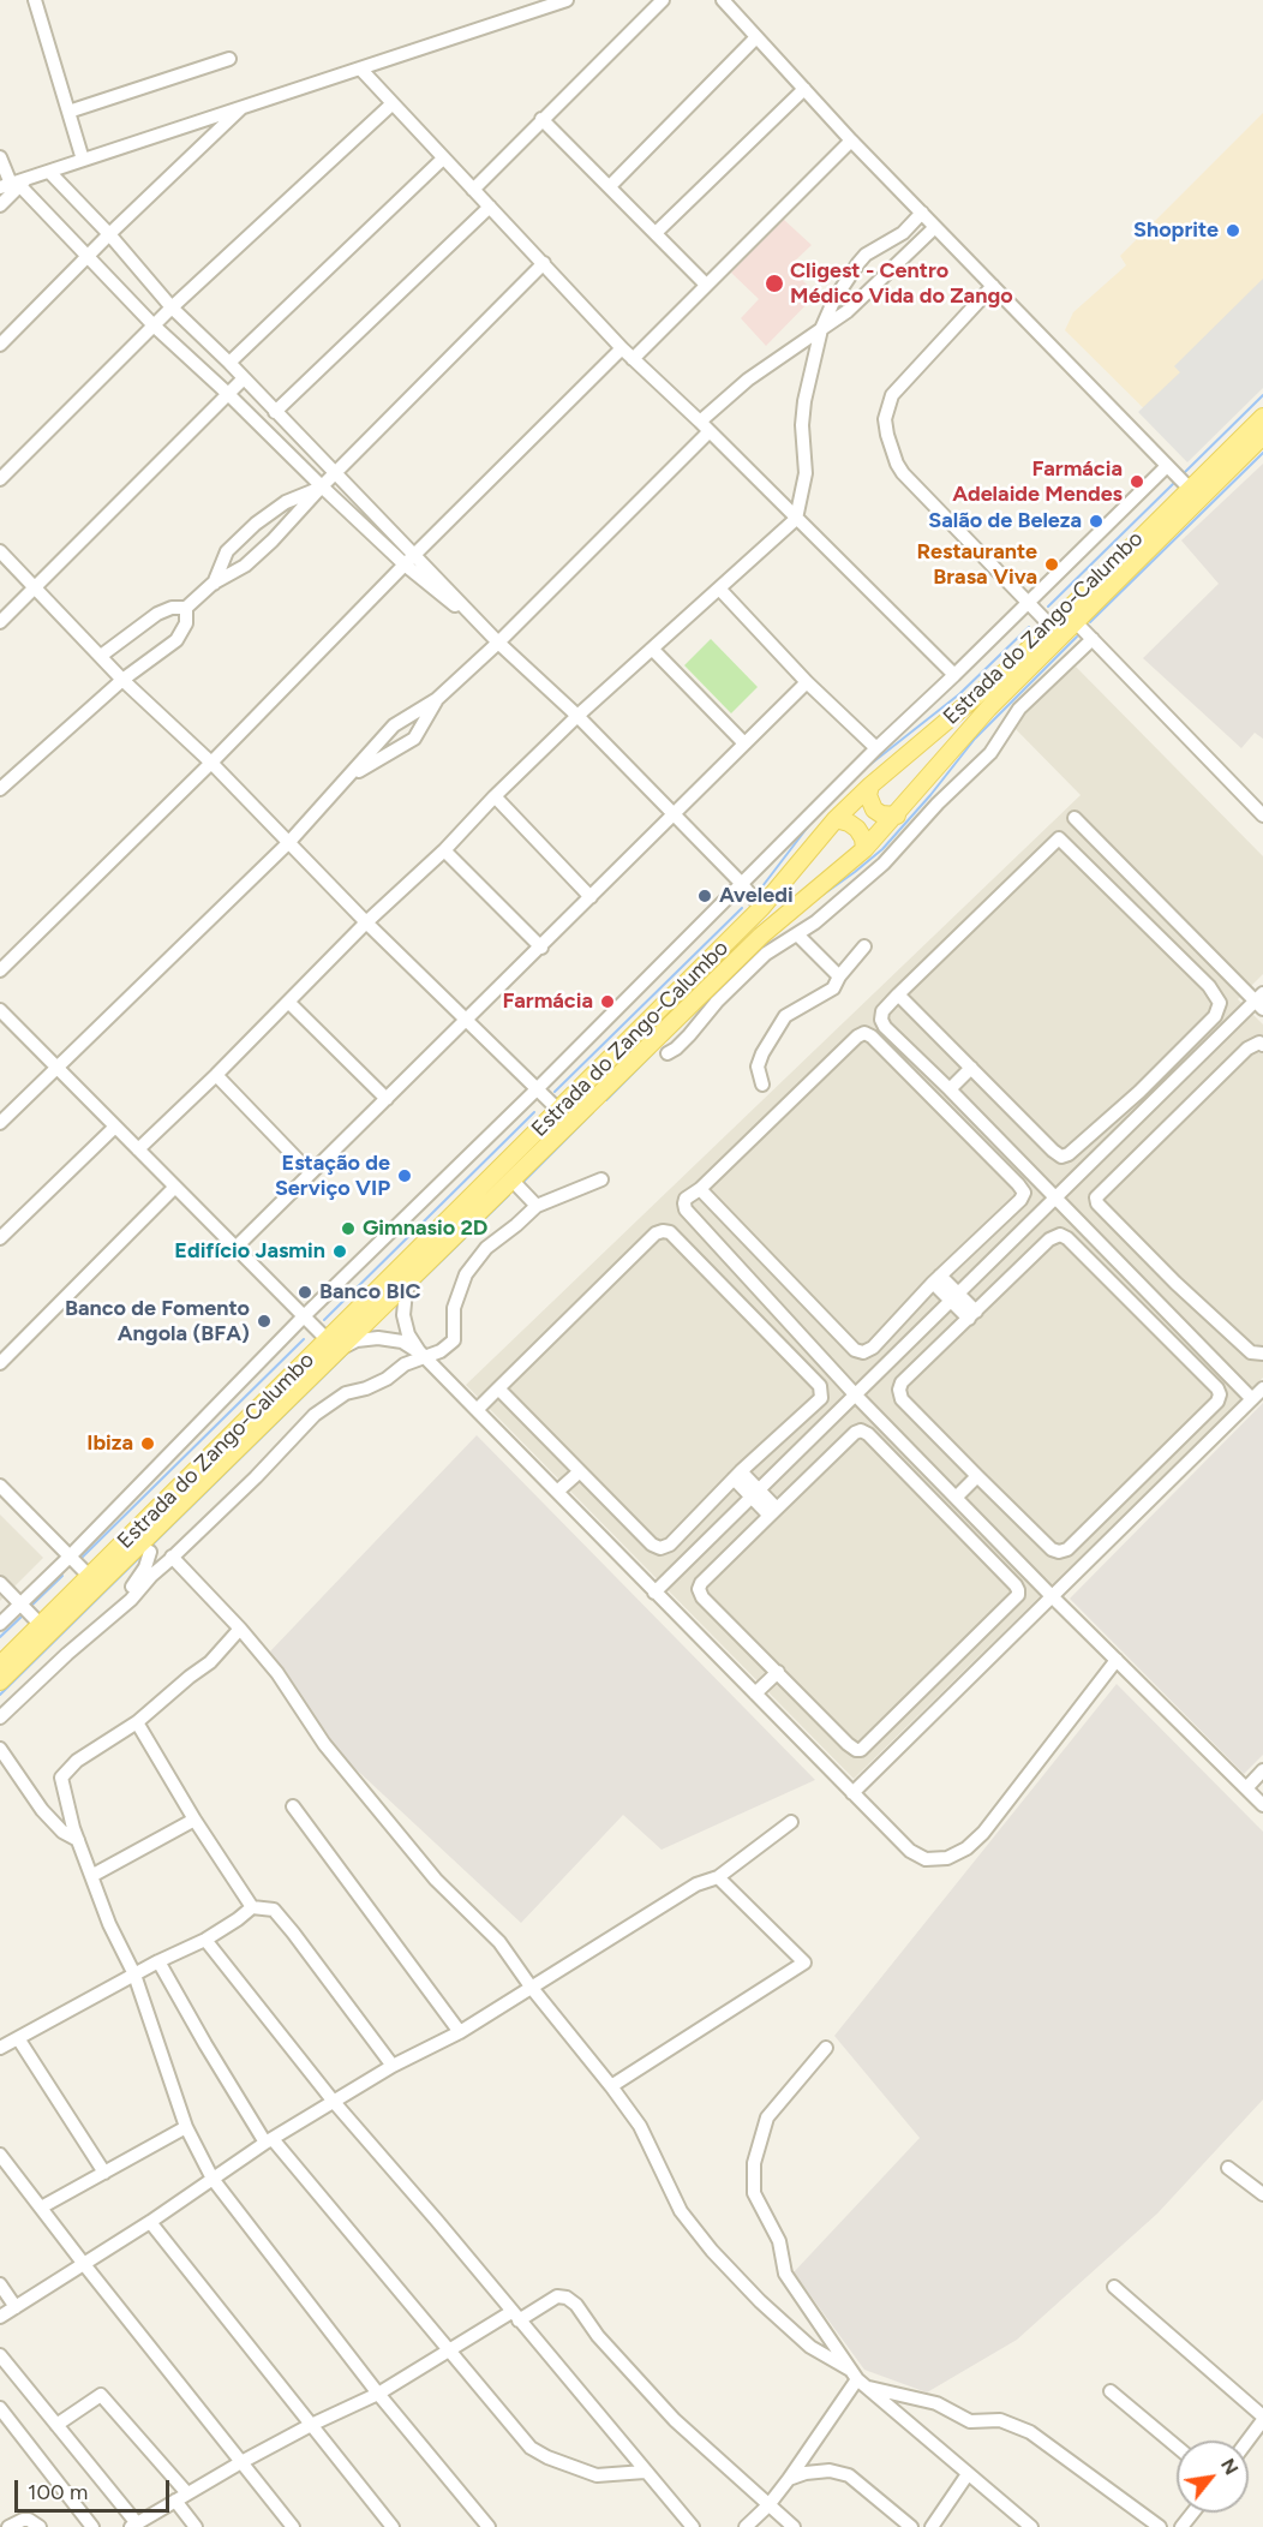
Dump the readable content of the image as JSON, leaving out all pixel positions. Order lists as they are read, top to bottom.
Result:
{
  "streets": {
    "main road": ["Estrada do Zango-Calumbo"]
  },
  "places": [
    "Shoprite",
    "Cligest - Centro Médico Vida do Zango",
    "Farmácia Adelaide Mendes",
    "Salão de Beleza",
    "Restaurante Brasa Viva",
    "Aveledi",
    "Farmácia",
    "Estação de Serviço VIP",
    "Gimnasio 2D",
    "Edifício Jasmin",
    "Banco BIC",
    "Banco de Fomento Angola (BFA)",
    "Ibiza"
  ],
  "scale_bar": "100 m",
  "north": "top right"
}
